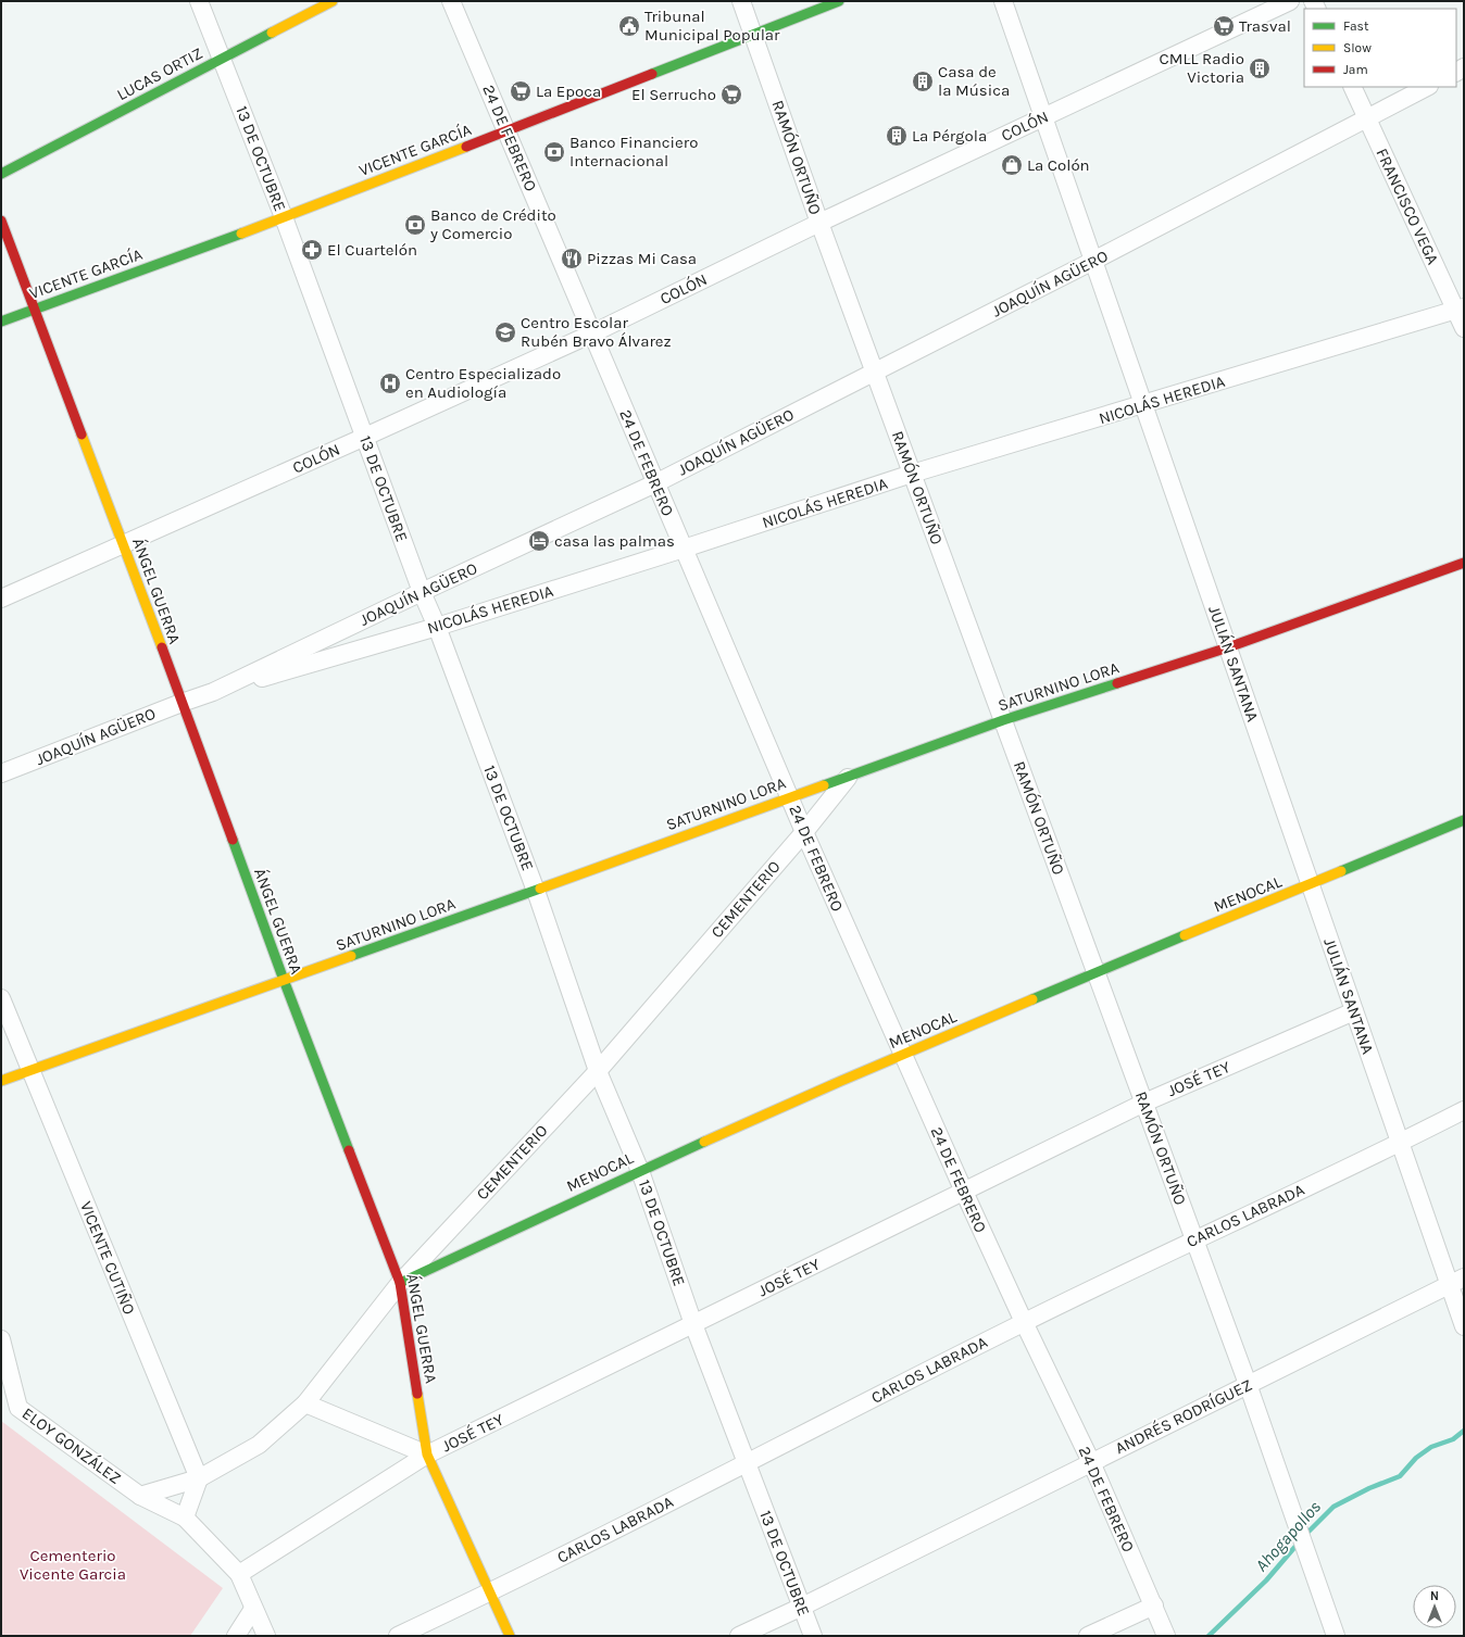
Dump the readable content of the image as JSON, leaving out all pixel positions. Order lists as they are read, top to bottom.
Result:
{
  "streets": {
    "street": [
      "LUCAS ORTIZ",
      "COLÓN",
      "24 DE FEBRERO",
      "VICENTE GARCÍA",
      "RAMÓN ORTUÑO",
      "13 DE OCTUBRE",
      "FRANCISCO VEGA",
      "JOAQUÍN AGÜERO",
      "NICOLÁS HEREDIA",
      "ÁNGEL GUERRA",
      "JULIÁN SANTANA",
      "SATURNINO LORA",
      "MENOCAL",
      "CEMENTERIO",
      "JOSÉ TEY",
      "CARLOS LABRADA",
      "VICENTE CUTIÑO",
      "ANDRÉS RODRÍGUEZ",
      "ELOY GONZÁLEZ"
    ]
  },
  "crossings": [
    ["LUCAS ORTIZ", "13 DE OCTUBRE"],
    ["COLÓN", "24 DE FEBRERO"],
    ["COLÓN", "RAMÓN ORTUÑO"],
    ["COLÓN", "13 DE OCTUBRE"],
    ["COLÓN", "ÁNGEL GUERRA"],
    ["COLÓN", "JULIÁN SANTANA"],
    ["24 DE FEBRERO", "VICENTE GARCÍA"],
    ["24 DE FEBRERO", "JOAQUÍN AGÜERO"],
    ["24 DE FEBRERO", "NICOLÁS HEREDIA"],
    ["24 DE FEBRERO", "SATURNINO LORA"],
    ["24 DE FEBRERO", "MENOCAL"],
    ["24 DE FEBRERO", "CEMENTERIO"],
    ["24 DE FEBRERO", "JOSÉ TEY"],
    ["24 DE FEBRERO", "CARLOS LABRADA"],
    ["24 DE FEBRERO", "ANDRÉS RODRÍGUEZ"],
    ["VICENTE GARCÍA", "RAMÓN ORTUÑO"],
    ["VICENTE GARCÍA", "13 DE OCTUBRE"],
    ["VICENTE GARCÍA", "ÁNGEL GUERRA"],
    ["RAMÓN ORTUÑO", "JOAQUÍN AGÜERO"],
    ["RAMÓN ORTUÑO", "NICOLÁS HEREDIA"],
    ["RAMÓN ORTUÑO", "SATURNINO LORA"],
    ["RAMÓN ORTUÑO", "MENOCAL"],
    ["RAMÓN ORTUÑO", "JOSÉ TEY"],
    ["RAMÓN ORTUÑO", "CARLOS LABRADA"],
    ["RAMÓN ORTUÑO", "ANDRÉS RODRÍGUEZ"],
    ["13 DE OCTUBRE", "JOAQUÍN AGÜERO"],
    ["13 DE OCTUBRE", "NICOLÁS HEREDIA"],
    ["13 DE OCTUBRE", "SATURNINO LORA"],
    ["13 DE OCTUBRE", "MENOCAL"],
    ["13 DE OCTUBRE", "CEMENTERIO"],
    ["13 DE OCTUBRE", "JOSÉ TEY"],
    ["13 DE OCTUBRE", "CARLOS LABRADA"],
    ["13 DE OCTUBRE", "ANDRÉS RODRÍGUEZ"],
    ["FRANCISCO VEGA", "JOAQUÍN AGÜERO"],
    ["FRANCISCO VEGA", "NICOLÁS HEREDIA"],
    ["JOAQUÍN AGÜERO", "NICOLÁS HEREDIA"],
    ["JOAQUÍN AGÜERO", "ÁNGEL GUERRA"],
    ["JOAQUÍN AGÜERO", "JULIÁN SANTANA"],
    ["NICOLÁS HEREDIA", "JULIÁN SANTANA"],
    ["ÁNGEL GUERRA", "SATURNINO LORA"],
    ["ÁNGEL GUERRA", "MENOCAL"],
    ["ÁNGEL GUERRA", "CEMENTERIO"],
    ["ÁNGEL GUERRA", "JOSÉ TEY"],
    ["ÁNGEL GUERRA", "CARLOS LABRADA"],
    ["JULIÁN SANTANA", "SATURNINO LORA"],
    ["JULIÁN SANTANA", "MENOCAL"],
    ["JULIÁN SANTANA", "JOSÉ TEY"],
    ["JULIÁN SANTANA", "CARLOS LABRADA"],
    ["JULIÁN SANTANA", "ANDRÉS RODRÍGUEZ"],
    ["SATURNINO LORA", "CEMENTERIO"],
    ["SATURNINO LORA", "VICENTE CUTIÑO"],
    ["MENOCAL", "CEMENTERIO"],
    ["CEMENTERIO", "VICENTE CUTIÑO"],
    ["CEMENTERIO", "ELOY GONZÁLEZ"]
  ],
  "water": ["Ahogapollos"],
  "parks": ["Cementerio Vicente Garcia"],
  "places": {
    "public building": ["Tribunal Municipal Popular"],
    "supermarket": ["Trasval", "La Epoca", "El Serrucho"],
    "building": ["CMLL Radio Victoria", "Casa de la Música", "La Pérgola"],
    "bank": ["Banco Financiero Internacional", "Banco de Crédito y Comercio"],
    "shop": ["La Colón"],
    "pharmacy": ["El Cuartelón"],
    "restaurant": ["Pizzas Mi Casa"],
    "school or university": ["Centro Escolar Rubén Bravo Álvarez"],
    "hospital": ["Centro Especializado en Audiología"],
    "hotel": ["casa las palmas"]
  },
  "legend": ["Fast", "Slow", "Jam"],
  "north": "top"
}
